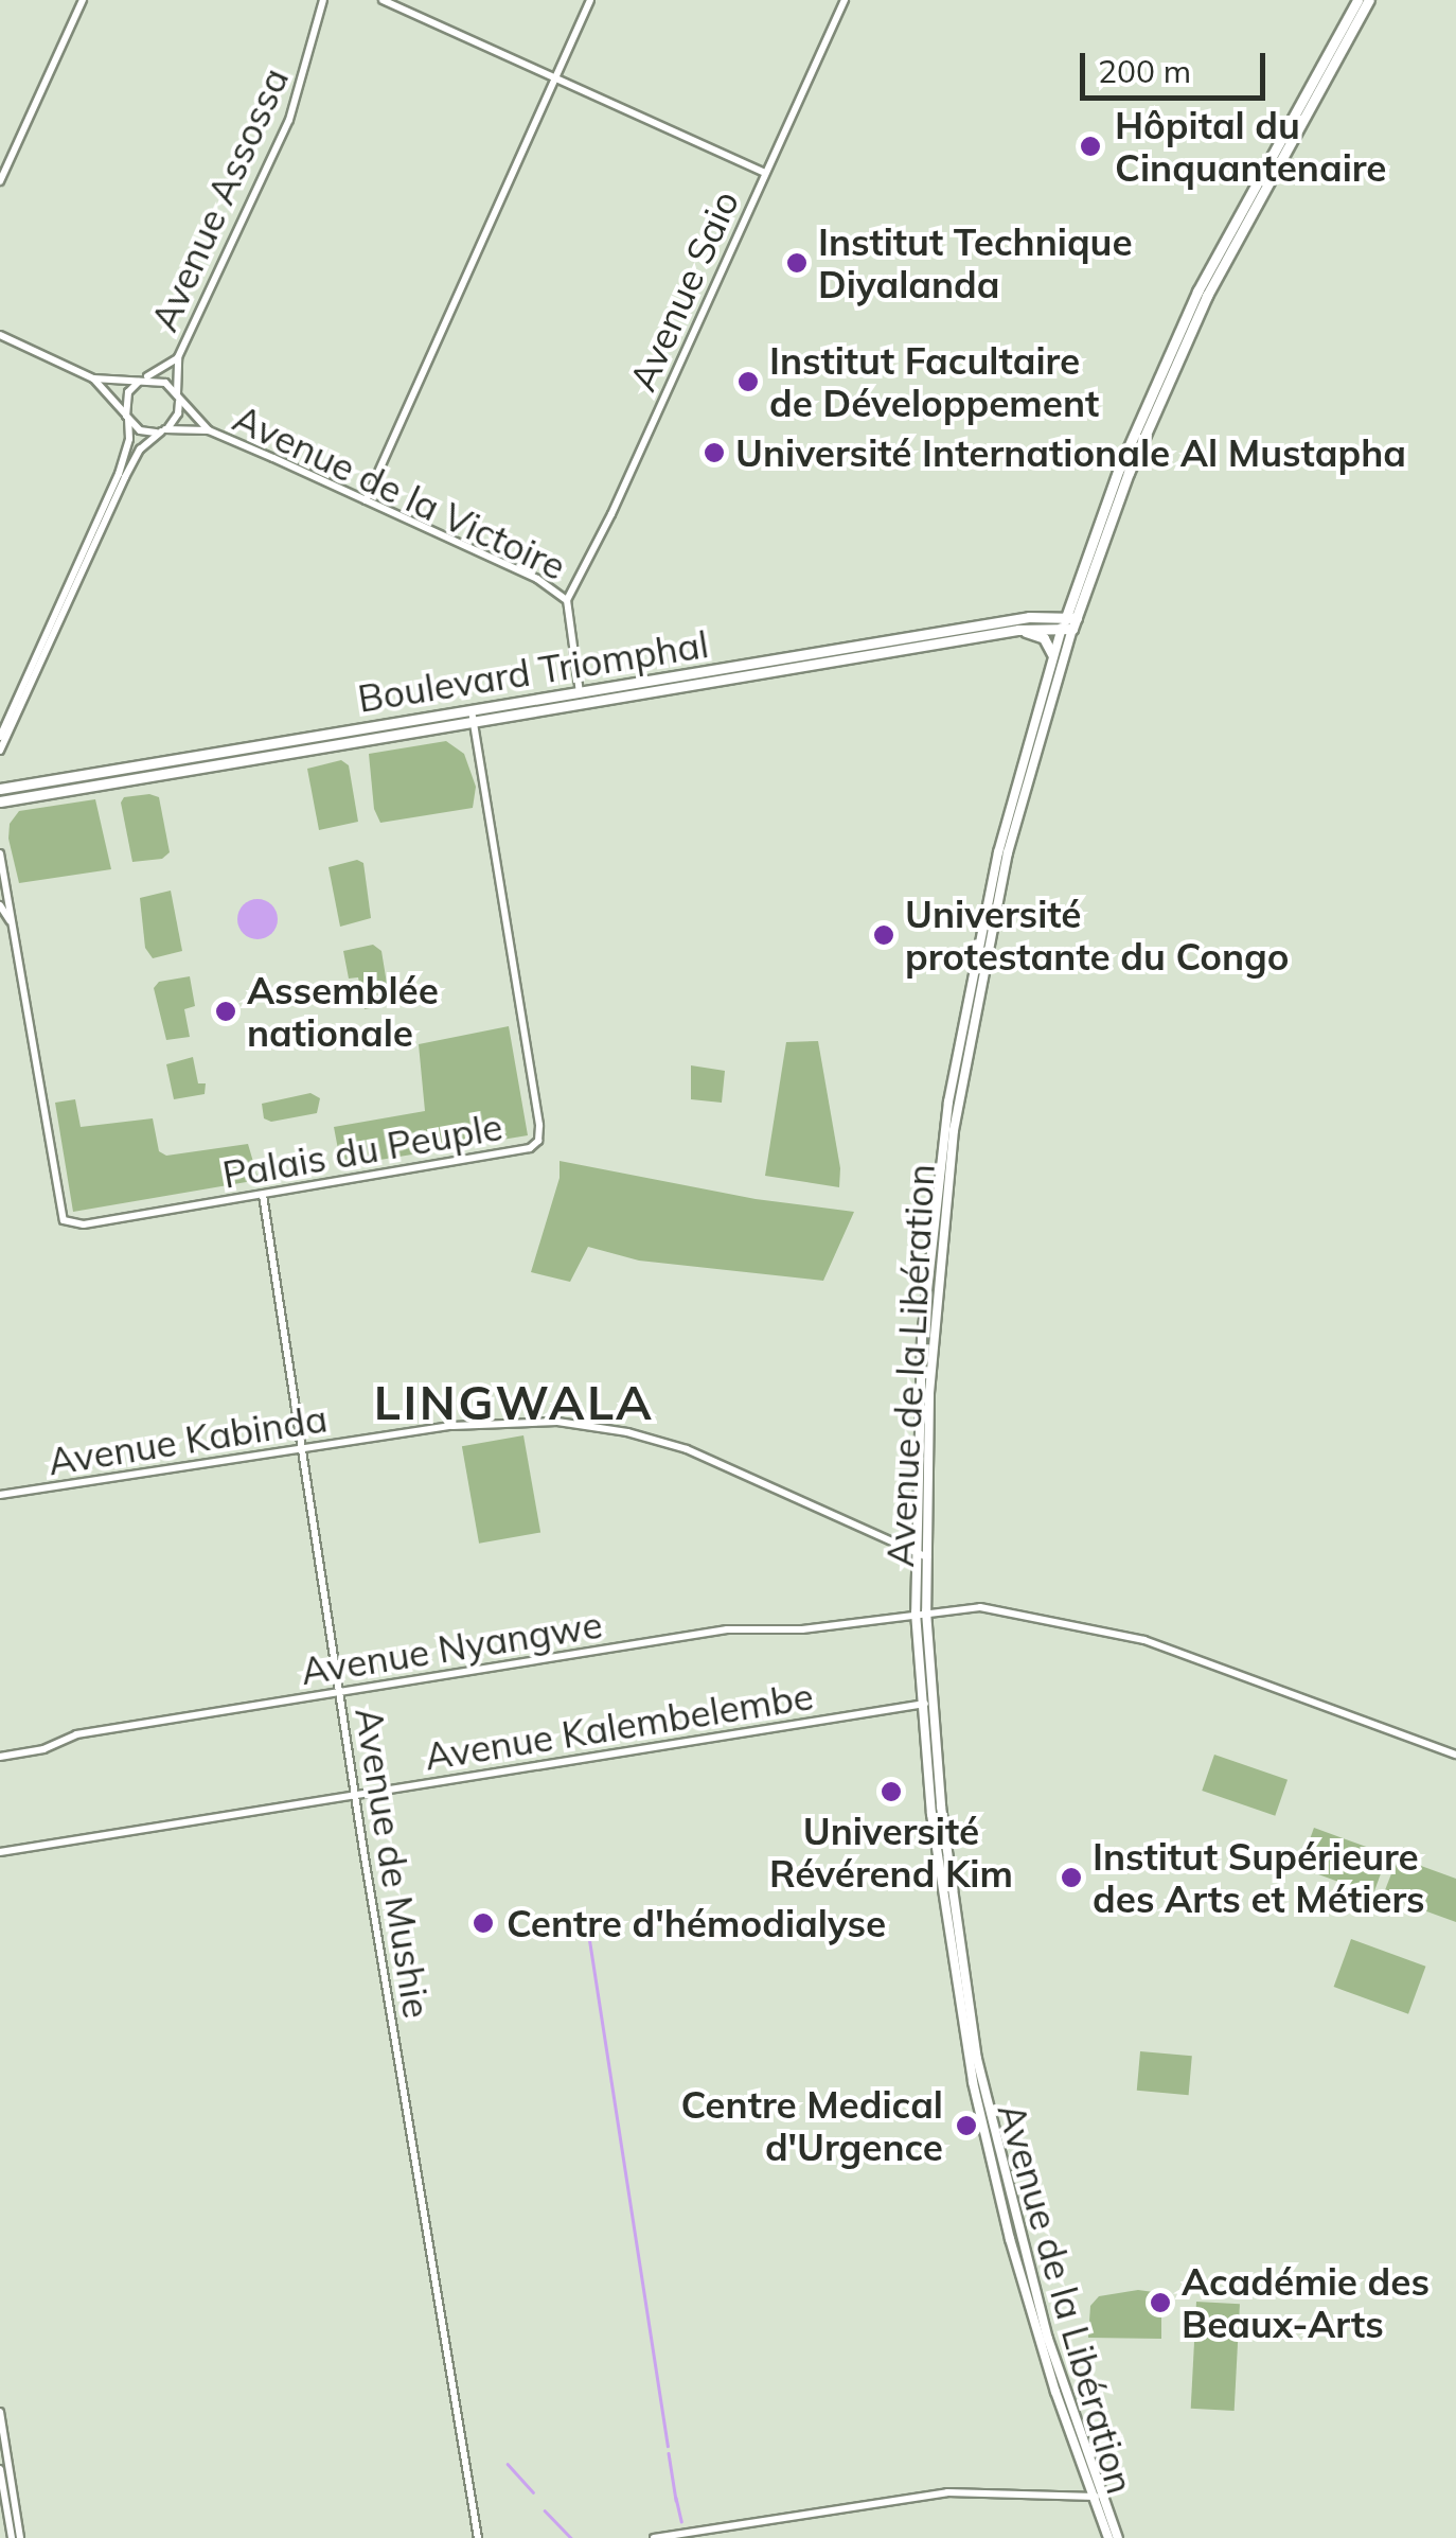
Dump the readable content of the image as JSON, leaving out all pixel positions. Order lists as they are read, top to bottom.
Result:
{
  "streets": {
    "highway": ["Boulevard Triomphal", "Avenue de la Libération"],
    "street": [
      "Avenue Assossa",
      "Avenue Saio",
      "Avenue de la Victoire",
      "Palais du Peuple",
      "Avenue Kabinda",
      "Avenue Nyangwe",
      "Avenue Kalembelembe",
      "Avenue de Mushie"
    ]
  },
  "crossings": [
    ["Avenue Saio", "Avenue de la Victoire"],
    ["Boulevard Triomphal", "Palais du Peuple"],
    ["Boulevard Triomphal", "Avenue de la Libération"],
    ["Palais du Peuple", "Avenue de Mushie"],
    ["Avenue de la Libération", "Avenue Kabinda"],
    ["Avenue de la Libération", "Avenue Nyangwe"],
    ["Avenue de la Libération", "Avenue Kalembelembe"],
    ["Avenue Kabinda", "Avenue de Mushie"],
    ["Avenue Nyangwe", "Avenue de Mushie"],
    ["Avenue Kalembelembe", "Avenue de Mushie"]
  ],
  "districts": ["LINGWALA"],
  "places": [
    "Hôpital du Cinquantenaire",
    "Institut Technique Diyalanda",
    "Institut Facultaire de Développement",
    "Université Internationale Al Mustapha",
    "Université protestante du Congo",
    "Assemblée nationale",
    "Université Révérend Kim",
    "Institut Supérieure des Arts et Métiers",
    "Centre d'hémodialyse",
    "Centre Medical d'Urgence",
    "Académie des Beaux-Arts"
  ],
  "scale_bar": "200 m"
}
